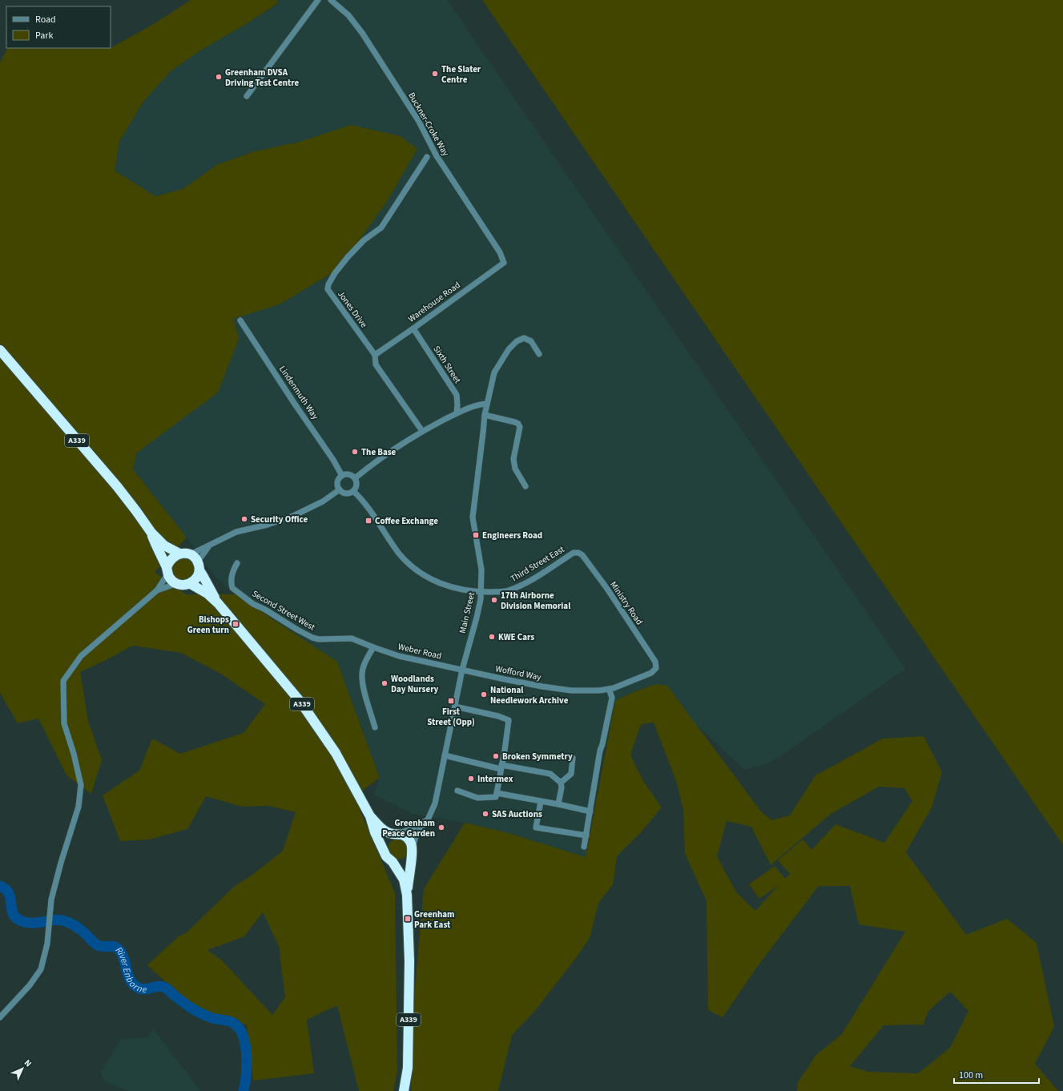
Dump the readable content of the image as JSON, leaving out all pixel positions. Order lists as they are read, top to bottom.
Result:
{
  "streets": {
    "highway": ["A339"],
    "street": [
      "Buckner-Croke Way",
      "Warehouse Road",
      "Jones Drive",
      "Sixth Street",
      "Lindenmuth Way",
      "Third Street East",
      "Ministry Road",
      "Second Street West",
      "Main Street",
      "Weber Road",
      "Wofford Way"
    ]
  },
  "crossings": [
    ["Buckner-Croke Way", "Warehouse Road"],
    ["Warehouse Road", "Jones Drive"],
    ["Warehouse Road", "Sixth Street"],
    ["A339", "Main Street"],
    ["Third Street East", "Ministry Road"],
    ["Third Street East", "Main Street"],
    ["Ministry Road", "Wofford Way"],
    ["Second Street West", "Weber Road"],
    ["Main Street", "Weber Road"],
    ["Main Street", "Wofford Way"],
    ["Weber Road", "Wofford Way"]
  ],
  "water": ["River Enborne"],
  "places": {
    "other": [
      "The Slater Centre",
      "Greenham DVSA Driving Test Centre",
      "The Base",
      "Security Office",
      "17th Airborne Division Memorial",
      "KWE Cars",
      "Woodlands Day Nursery",
      "National Needlework Archive",
      "Broken Symmetry",
      "Intermex",
      "SAS Auctions",
      "Greenham Peace Garden"
    ],
    "transit": [
      "Coffee Exchange",
      "Engineers Road",
      "Bishops Green turn",
      "First Street (Opp)",
      "Greenham Park East"
    ]
  },
  "legend": ["Road", "Park"],
  "scale_bar": "100 m",
  "north": "top right"
}
